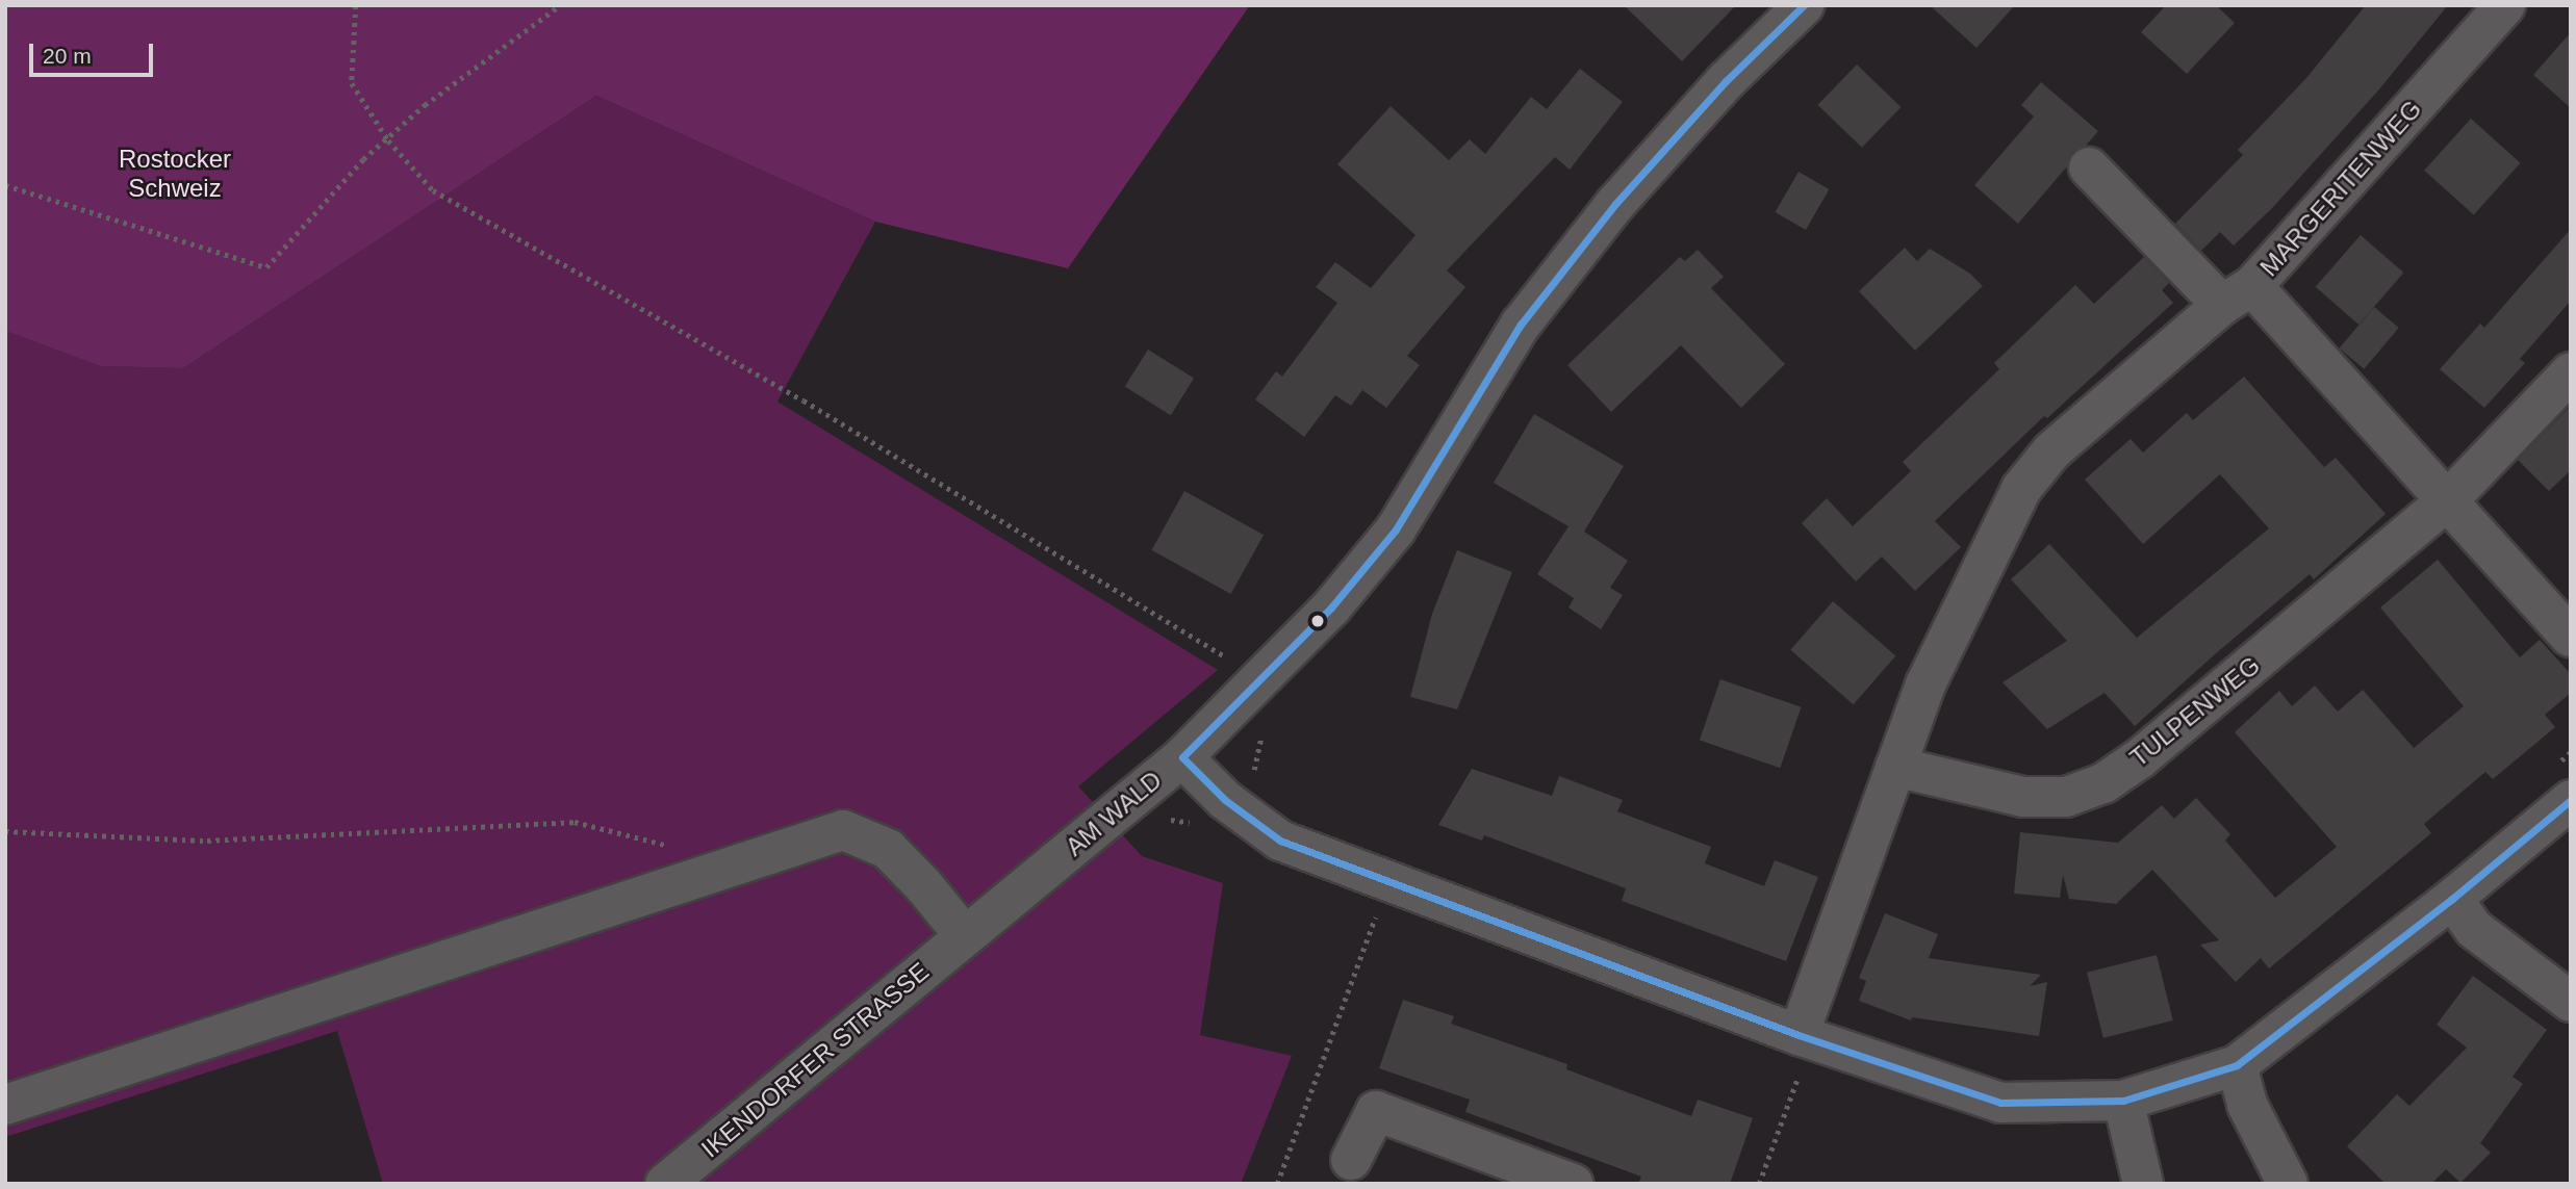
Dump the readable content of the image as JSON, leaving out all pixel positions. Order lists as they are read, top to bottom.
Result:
{
  "streets": {
    "street": [
      "MARGERITENWEG",
      "TULPENWEG",
      "AM WALD",
      "IKENDORFER STRASSE"
    ]
  },
  "crossings": [
    ["MARGERITENWEG", "TULPENWEG"],
    ["AM WALD", "IKENDORFER STRASSE"]
  ],
  "parks": ["Rostocker Schweiz"],
  "scale_bar": "20 m"
}
